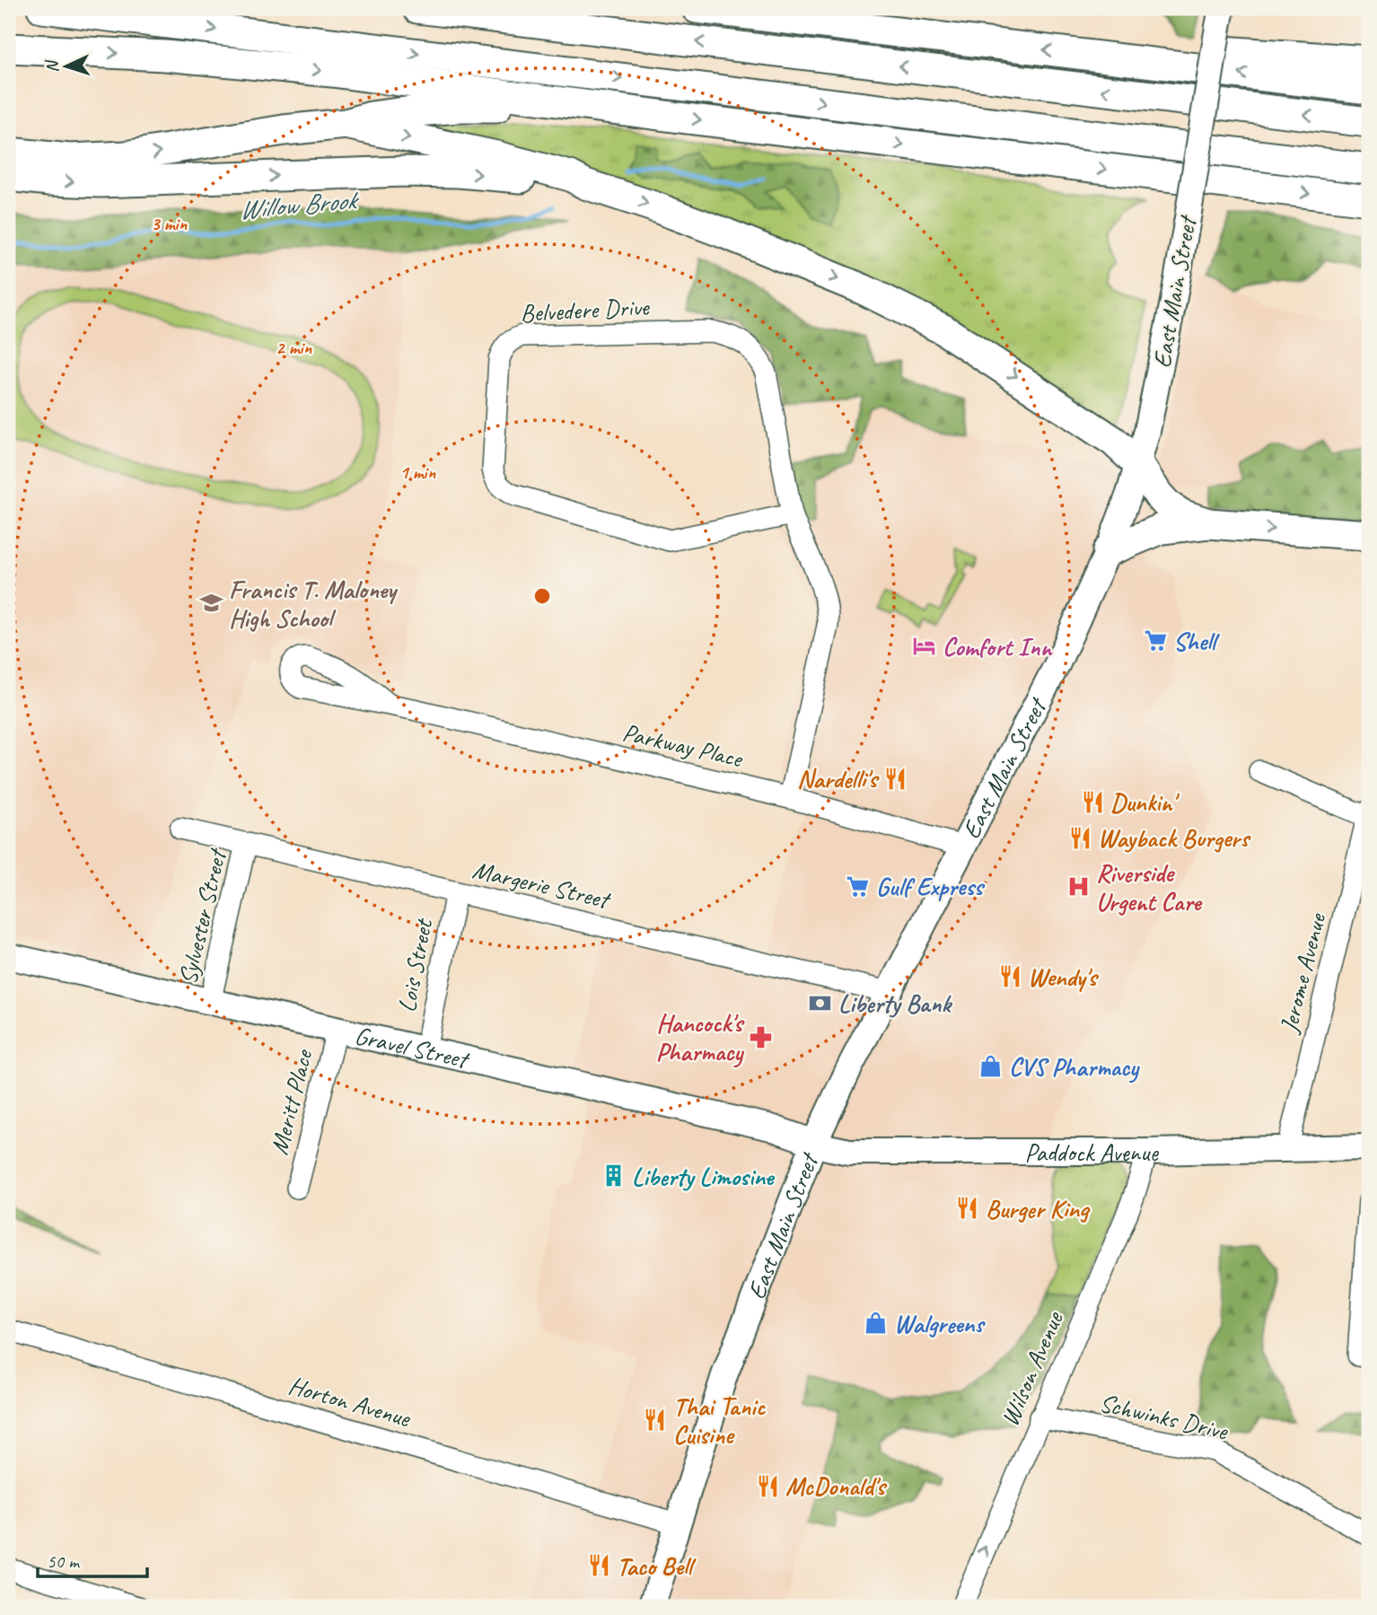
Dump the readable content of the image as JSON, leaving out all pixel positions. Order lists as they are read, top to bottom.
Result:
{
  "streets": {
    "main road": ["East Main Street", "Gravel Street", "Paddock Avenue"],
    "street": [
      "Belvedere Drive",
      "Parkway Place",
      "Margerie Street",
      "Sylvester Street",
      "Lois Street",
      "Jerome Avenue",
      "Meritt Place",
      "Wilson Avenue",
      "Horton Avenue",
      "Schwinks Drive"
    ]
  },
  "crossings": [
    ["East Main Street", "Parkway Place"],
    ["East Main Street", "Margerie Street"],
    ["East Main Street", "Gravel Street"],
    ["East Main Street", "Paddock Avenue"],
    ["East Main Street", "Horton Avenue"],
    ["Belvedere Drive", "Parkway Place"],
    ["Margerie Street", "Sylvester Street"],
    ["Margerie Street", "Lois Street"],
    ["Sylvester Street", "Gravel Street"],
    ["Lois Street", "Gravel Street"],
    ["Jerome Avenue", "Paddock Avenue"],
    ["Gravel Street", "Meritt Place"],
    ["Gravel Street", "Paddock Avenue"],
    ["Paddock Avenue", "Wilson Avenue"],
    ["Wilson Avenue", "Schwinks Drive"]
  ],
  "one_way": ["Wilson Avenue"],
  "water": ["Willow Brook"],
  "places": {
    "school or university": ["Francis T. Maloney High School"],
    "supermarket": ["Shell", "Gulf Express"],
    "hotel": ["Comfort Inn"],
    "restaurant": [
      "Nardelli's",
      "Dunkin'",
      "Wayback Burgers",
      "Wendy's",
      "Burger King",
      "Thai Tanic Cuisine",
      "McDonald's",
      "Taco Bell"
    ],
    "hospital": ["Riverside Urgent Care"],
    "bank": ["Liberty Bank"],
    "pharmacy": ["Hancock's Pharmacy"],
    "shop": ["CVS Pharmacy", "Walgreens"],
    "building": ["Liberty Limosine"]
  },
  "scale_bar": "50 m",
  "north": "left",
  "rings": ["3 min", "2 min", "1 min"]
}
